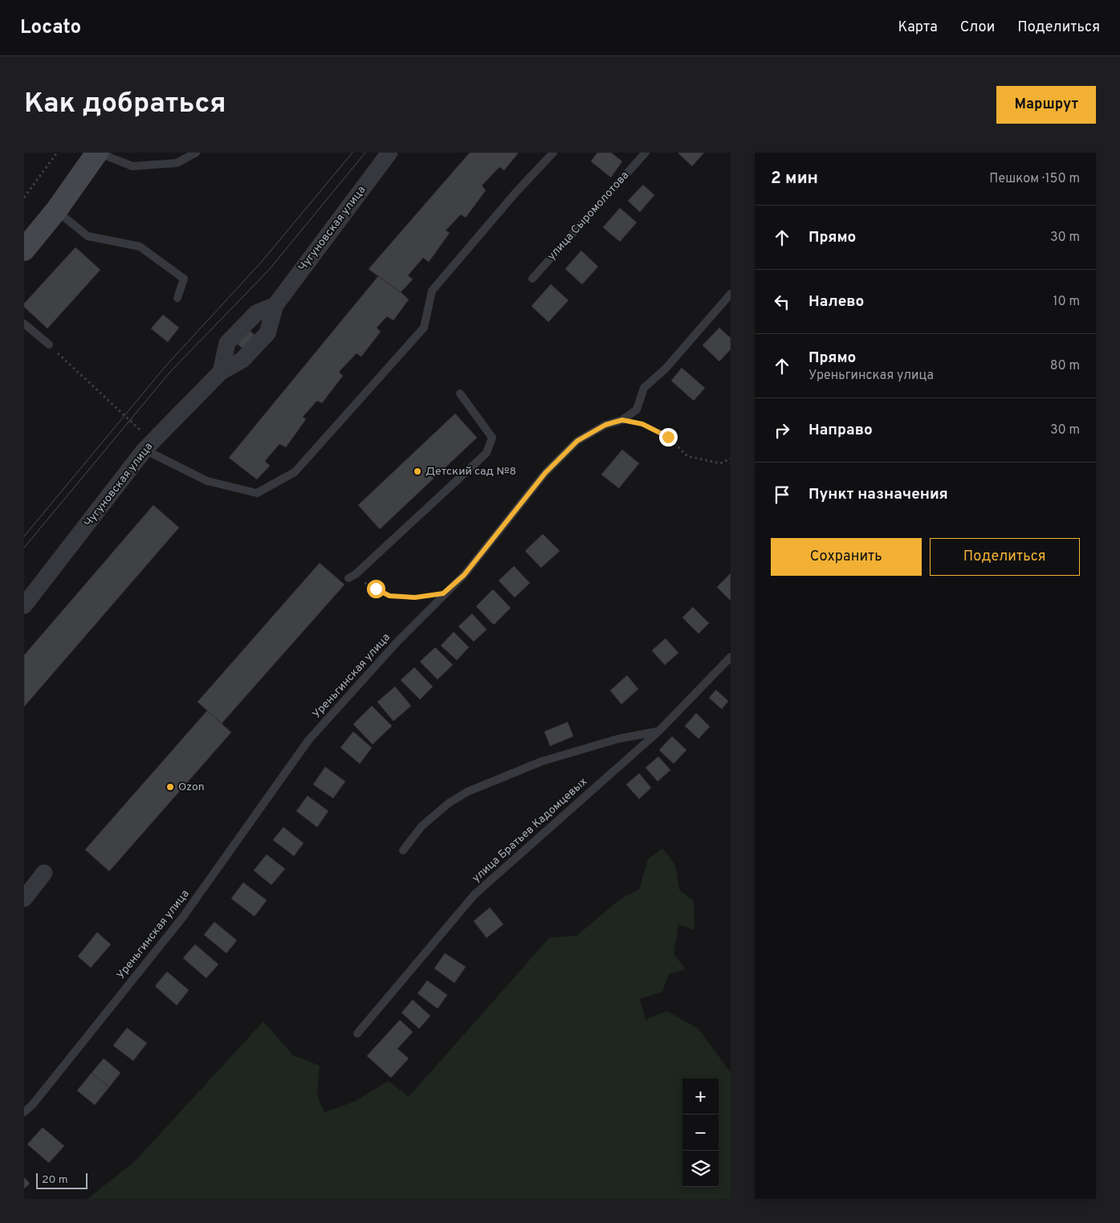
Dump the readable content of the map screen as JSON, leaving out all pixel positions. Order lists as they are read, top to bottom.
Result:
{
  "streets": {
    "street": ["Чугуновская улица"],
    "lane": ["улица Сыромолотова", "Уреньгинская улица", "улица Братьев Кадомцевых"]
  },
  "places": ["Детский сад №8", "Ozon"],
  "scale_bar": "20 m",
  "page": {
    "header": "Locato",
    "nav": ["Карта", "Слои", "Поделиться"],
    "buttons": [
      "Маршрут",
      ["Сохранить", "Поделиться"]
    ],
    "title": "Как добраться",
    "heading": ["2 мин", "Пешком · 150 m"],
    "list": [
      ["Прямо", "30 m"],
      ["Налево", "10 m"],
      ["Прямо", "Уреньгинская улица", "80 m"],
      ["Направо", "30 m"],
      "Пункт назначения"
    ],
    "map_buttons": ["+", "−"],
    "scale": "20 m"
  }
}
